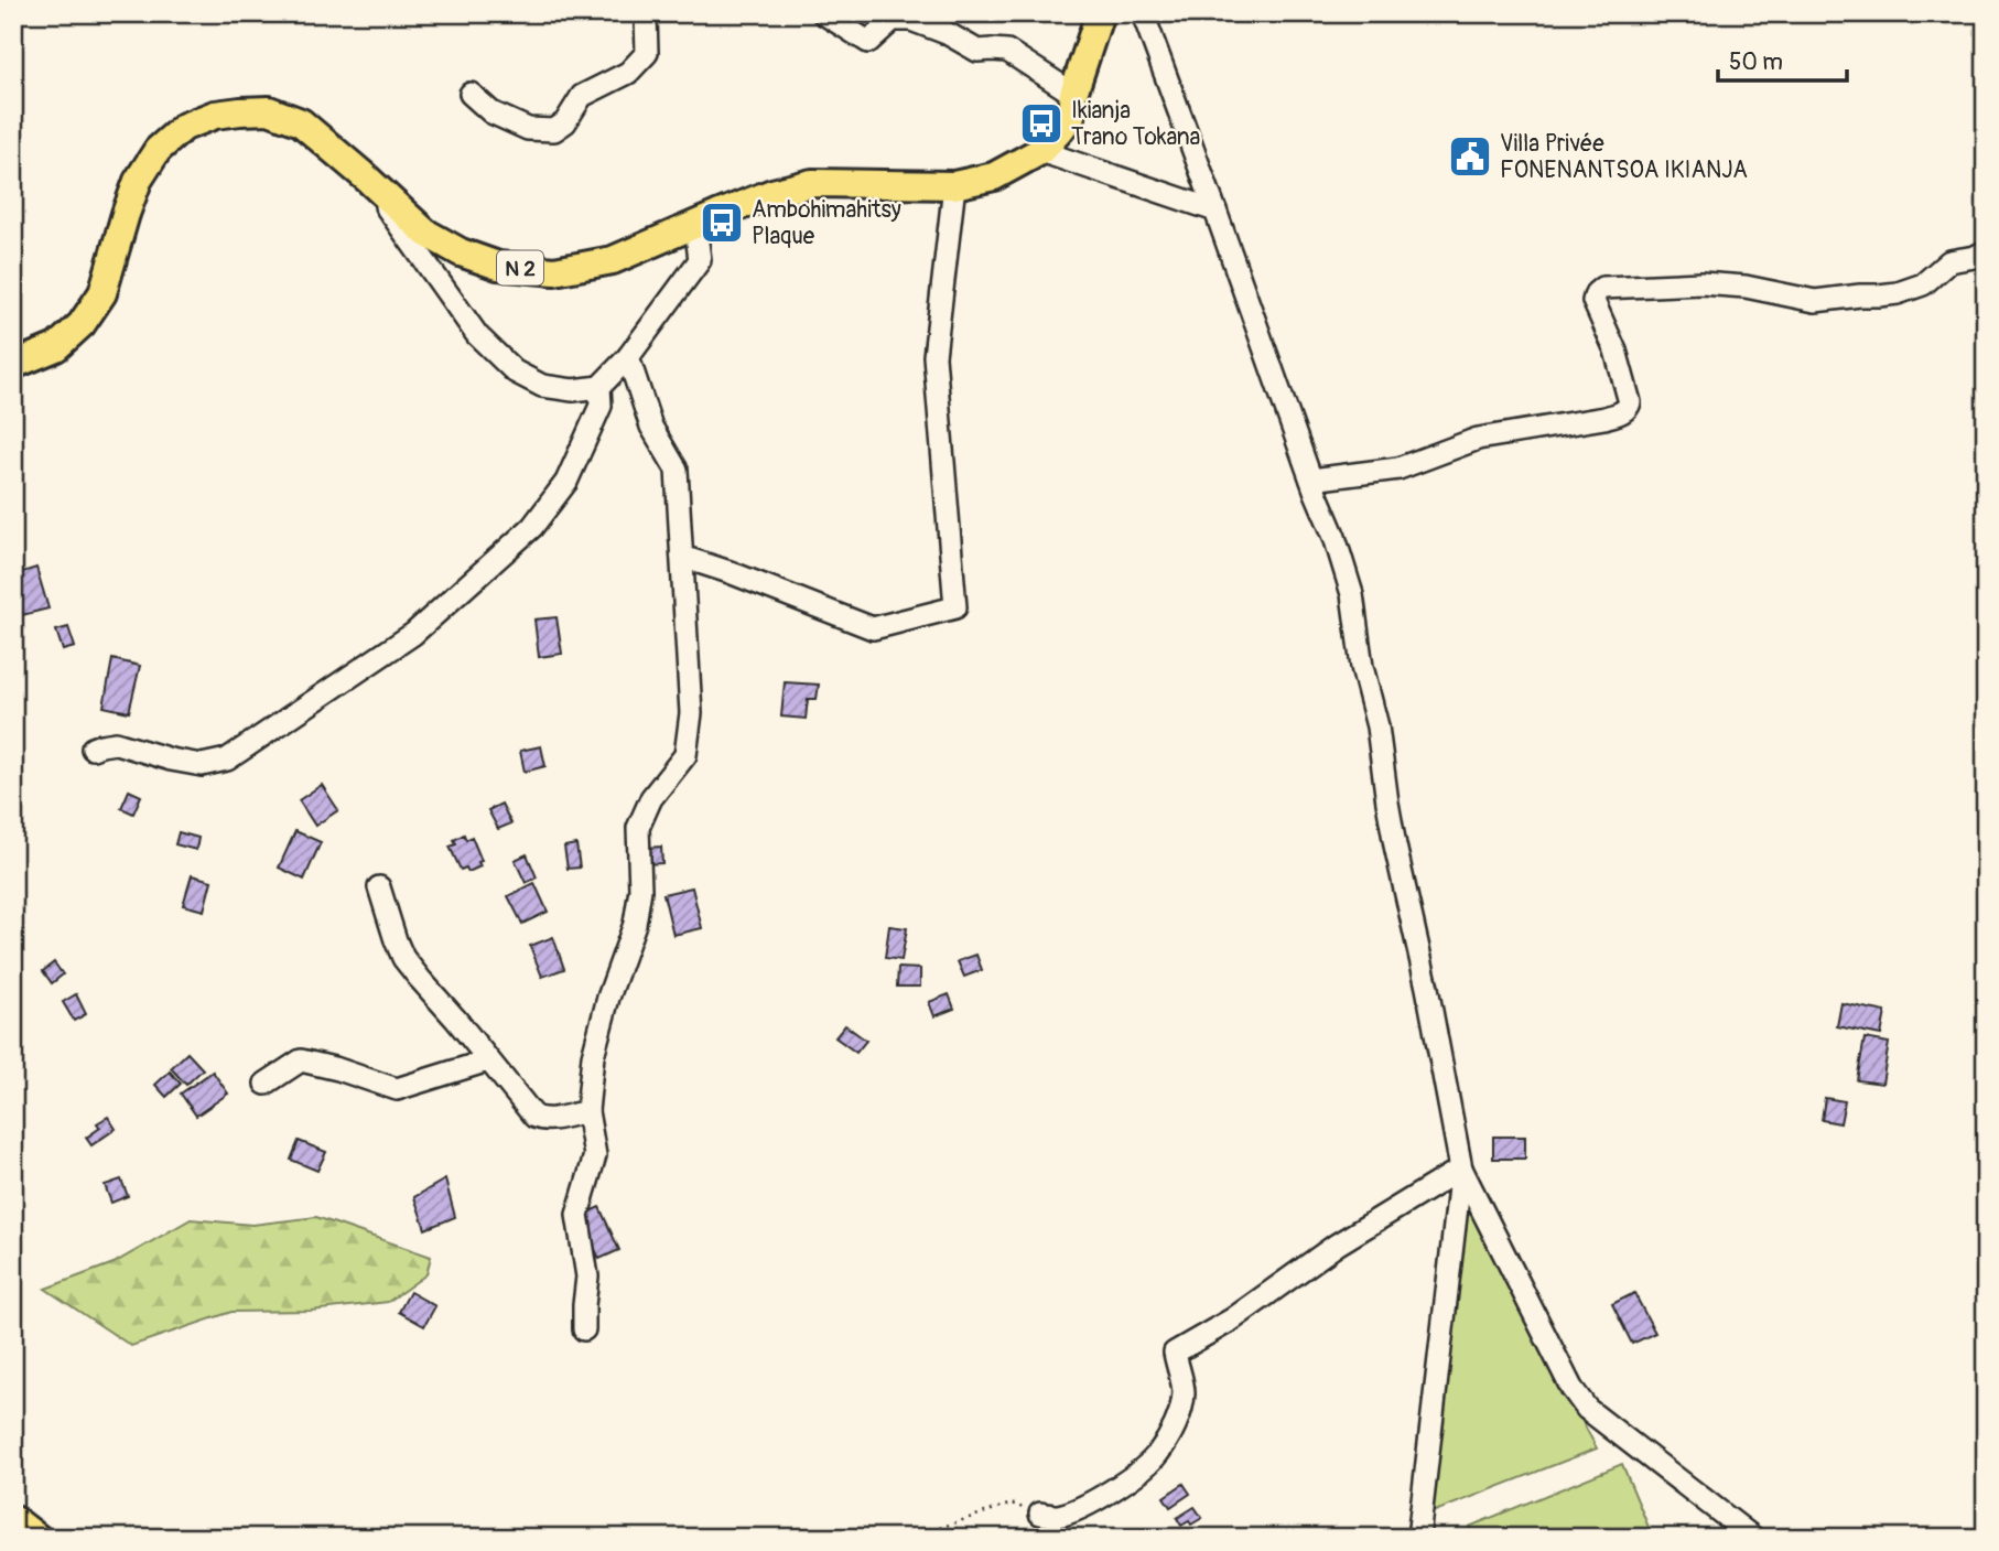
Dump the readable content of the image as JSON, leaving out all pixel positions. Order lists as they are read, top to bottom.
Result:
{
  "streets": {
    "main road": ["N 2"]
  },
  "places": {
    "bus stop": ["Ikianja Trano Tokana", "Ambohimahitsy Plaque"],
    "public building": ["Villa Privée FONENANTSOA IKIANJA"]
  },
  "scale_bar": "50 m"
}
